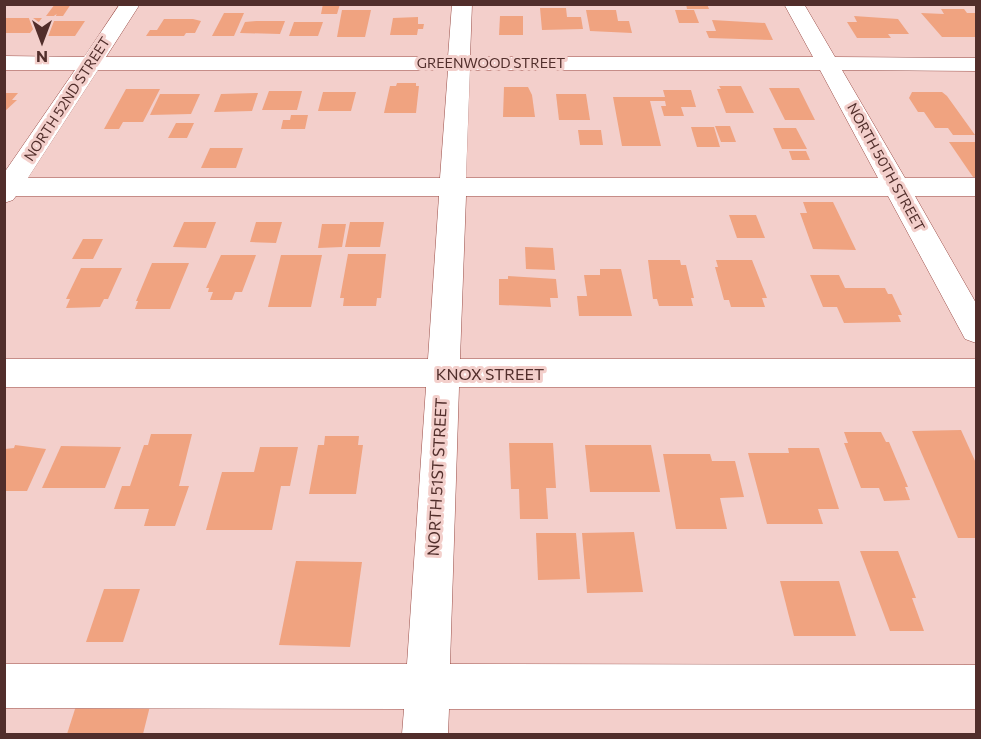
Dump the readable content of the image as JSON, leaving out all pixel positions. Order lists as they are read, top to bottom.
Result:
{
  "streets": {
    "street": [
      "GREENWOOD STREET",
      "NORTH 52ND STREET",
      "NORTH 50TH STREET",
      "KNOX STREET",
      "NORTH 51ST STREET"
    ]
  },
  "crossings": [
    ["GREENWOOD STREET", "NORTH 52ND STREET"],
    ["GREENWOOD STREET", "NORTH 50TH STREET"],
    ["GREENWOOD STREET", "NORTH 51ST STREET"],
    ["KNOX STREET", "NORTH 51ST STREET"]
  ],
  "north": "bottom"
}
